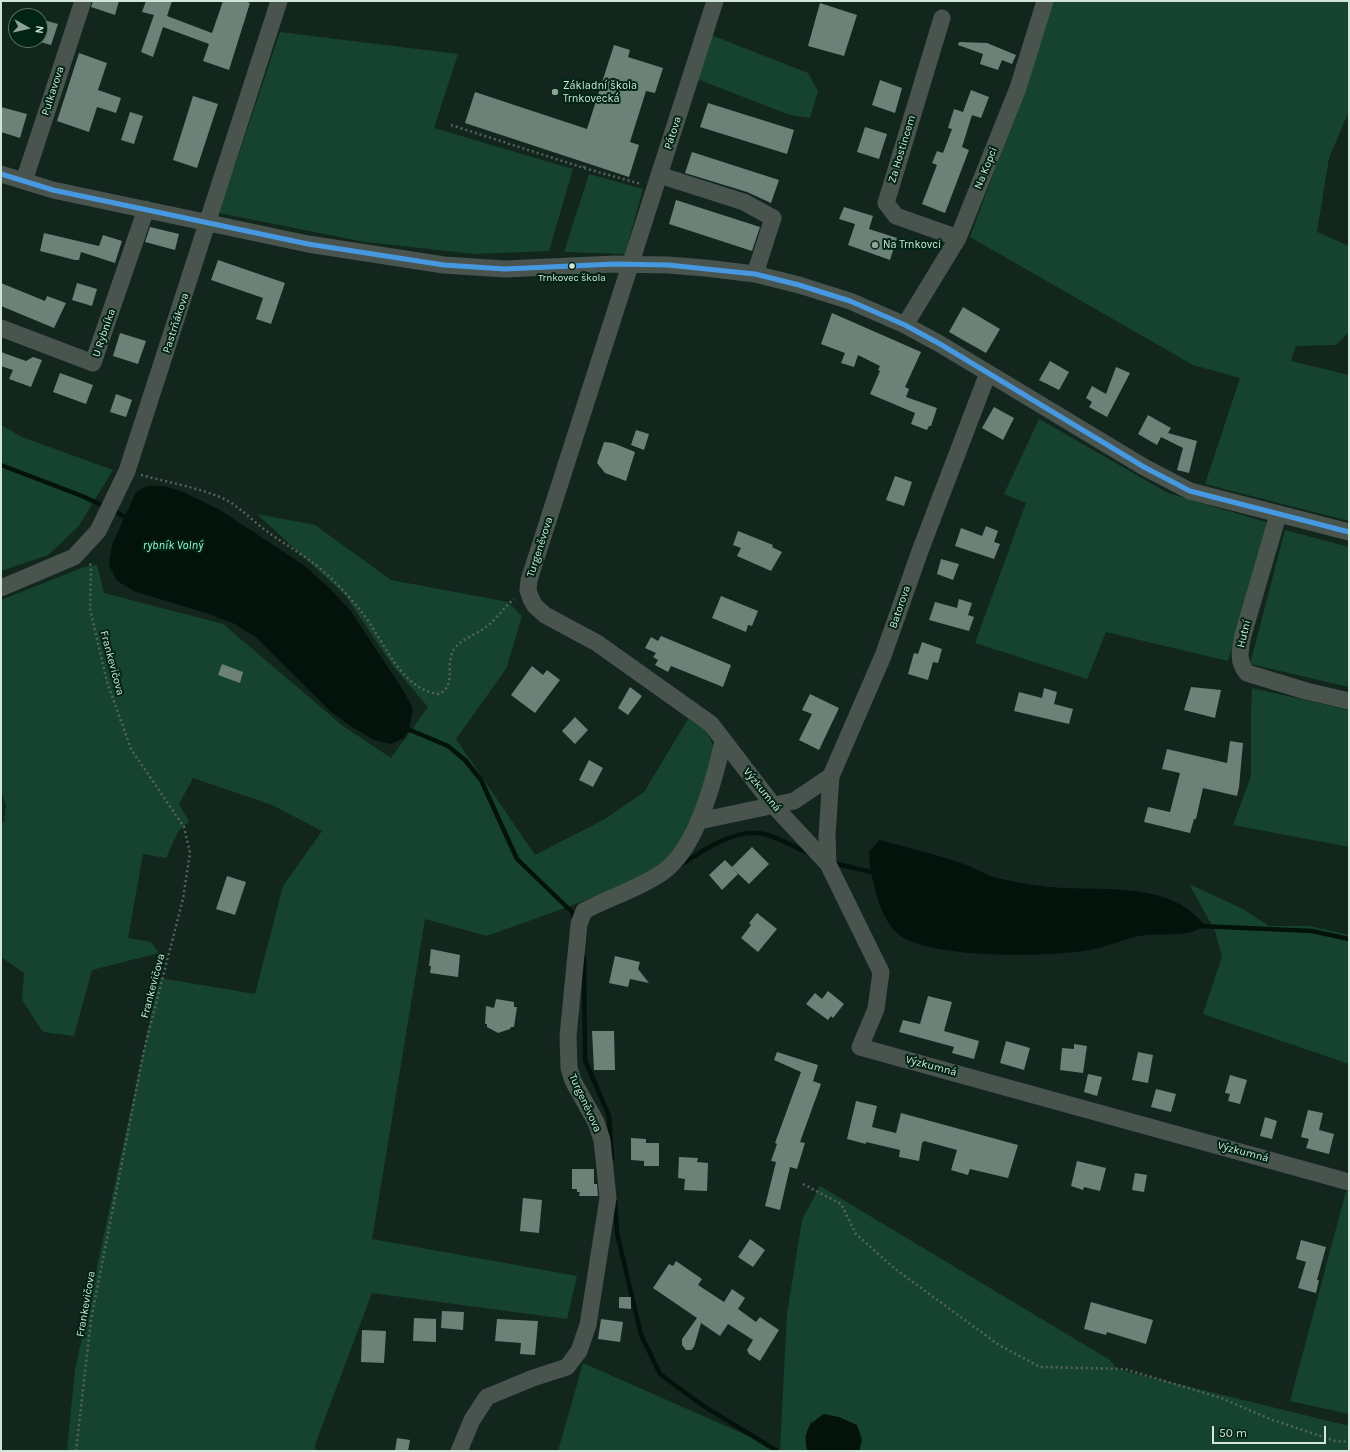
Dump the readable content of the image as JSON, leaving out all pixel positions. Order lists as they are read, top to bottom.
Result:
{
  "streets": {
    "street": [
      "Pulkavova",
      "Pátova",
      "Za Hostincem",
      "Na Kopci",
      "Pastrňákova",
      "U Rybníka",
      "Turgeněvova",
      "Batorova",
      "Hutní",
      "Výzkumná"
    ],
    "path": ["Frankevičova"]
  },
  "crossings": [
    ["Pátova", "Turgeněvova"],
    ["Za Hostincem", "Na Kopci"],
    ["Pastrňákova", "Frankevičova"],
    ["Turgeněvova", "Výzkumná"],
    ["Batorova", "Výzkumná"]
  ],
  "water": ["rybník Volný"],
  "places": ["Základní škola Trnkovecká", "Na Trnkovci", "Trnkovec škola"],
  "scale_bar": "50 m",
  "north": "right"
}
